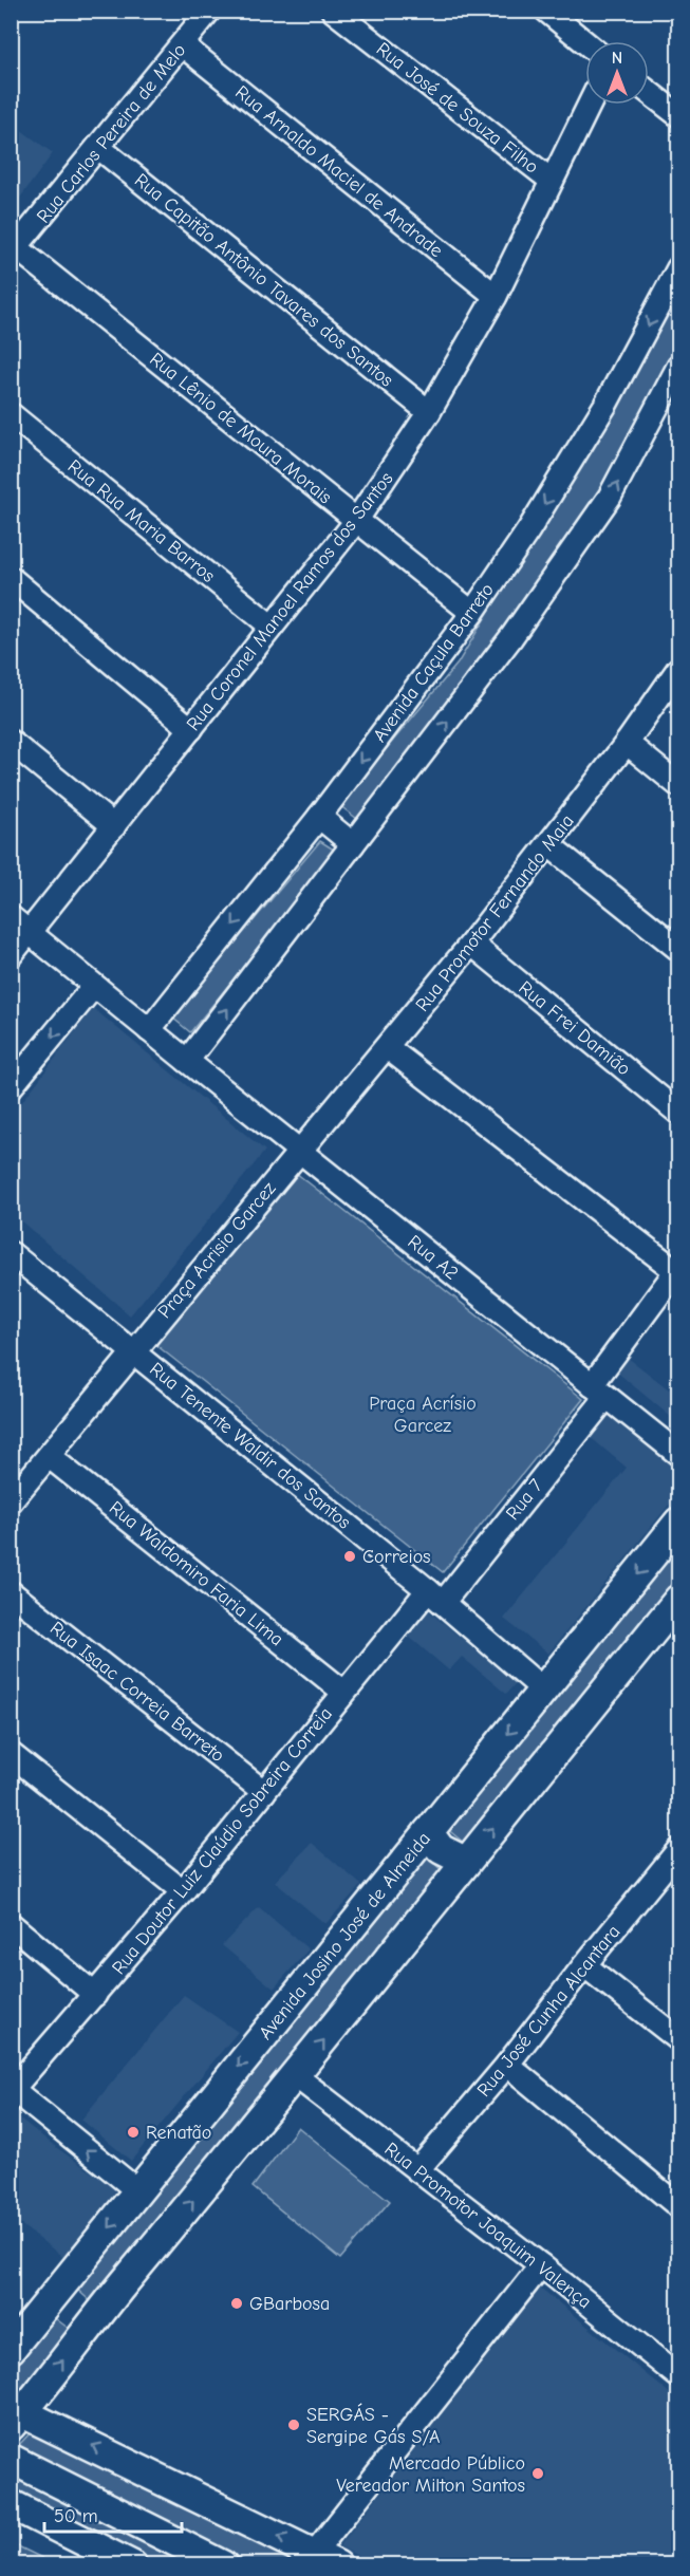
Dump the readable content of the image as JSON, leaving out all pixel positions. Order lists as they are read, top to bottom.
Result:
{
  "streets": {
    "main road": ["Avenida Josino José de Almeida"],
    "street": [
      "Rua José de Souza Filho",
      "Rua Carlos Pereira de Melo",
      "Rua Arnaldo Maciel de Andrade",
      "Rua Capitão Antônio Tavares dos Santos",
      "Rua Lênio de Moura Morais",
      "Rua Rua Maria Barros",
      "Rua Coronel Manoel Ramos dos Santos",
      "Avenida Caçula Barreto",
      "Rua Promotor Fernando Maia",
      "Rua Frei Damião",
      "Praça Acrisio Garcez",
      "Rua A2",
      "Rua Tenente Waldir dos Santos",
      "Rua 7",
      "Rua Waldomiro Faria Lima",
      "Rua Isaac Correia Barreto",
      "Rua Doutor Luiz Claúdio Sobreira Correia",
      "Rua José Cunha Alcantara",
      "Rua Promotor Joaquim Valença"
    ]
  },
  "crossings": [
    ["Rua José de Souza Filho", "Rua Coronel Manoel Ramos dos Santos"],
    ["Rua Carlos Pereira de Melo", "Rua Arnaldo Maciel de Andrade"],
    ["Rua Carlos Pereira de Melo", "Rua Capitão Antônio Tavares dos Santos"],
    ["Rua Carlos Pereira de Melo", "Rua Lênio de Moura Morais"],
    ["Rua Arnaldo Maciel de Andrade", "Rua Coronel Manoel Ramos dos Santos"],
    ["Rua Capitão Antônio Tavares dos Santos", "Rua Coronel Manoel Ramos dos Santos"],
    ["Rua Lênio de Moura Morais", "Rua Coronel Manoel Ramos dos Santos"],
    ["Rua Lênio de Moura Morais", "Avenida Caçula Barreto"],
    ["Rua Rua Maria Barros", "Rua Coronel Manoel Ramos dos Santos"],
    ["Rua Coronel Manoel Ramos dos Santos", "Rua A2"],
    ["Avenida Caçula Barreto", "Rua A2"],
    ["Rua Promotor Fernando Maia", "Rua Frei Damião"],
    ["Rua Promotor Fernando Maia", "Praça Acrisio Garcez"],
    ["Rua Promotor Fernando Maia", "Rua A2"],
    ["Praça Acrisio Garcez", "Rua A2"],
    ["Praça Acrisio Garcez", "Rua Tenente Waldir dos Santos"],
    ["Praça Acrisio Garcez", "Rua Waldomiro Faria Lima"],
    ["Rua A2", "Rua 7"],
    ["Rua Tenente Waldir dos Santos", "Rua 7"],
    ["Rua Tenente Waldir dos Santos", "Rua Doutor Luiz Claúdio Sobreira Correia"],
    ["Rua Tenente Waldir dos Santos", "Avenida Josino José de Almeida"],
    ["Rua 7", "Rua Doutor Luiz Claúdio Sobreira Correia"],
    ["Rua Waldomiro Faria Lima", "Rua Doutor Luiz Claúdio Sobreira Correia"],
    ["Rua Isaac Correia Barreto", "Rua Doutor Luiz Claúdio Sobreira Correia"],
    ["Rua José Cunha Alcantara", "Rua Promotor Joaquim Valença"]
  ],
  "parks": ["Praça Acrísio Garcez"],
  "places": [
    "Correios",
    "Renatão",
    "GBarbosa",
    "SERGÁS - Sergipe Gás S/A",
    "Mercado Público Vereador Milton Santos"
  ],
  "scale_bar": "50 m",
  "north": "top"
}
